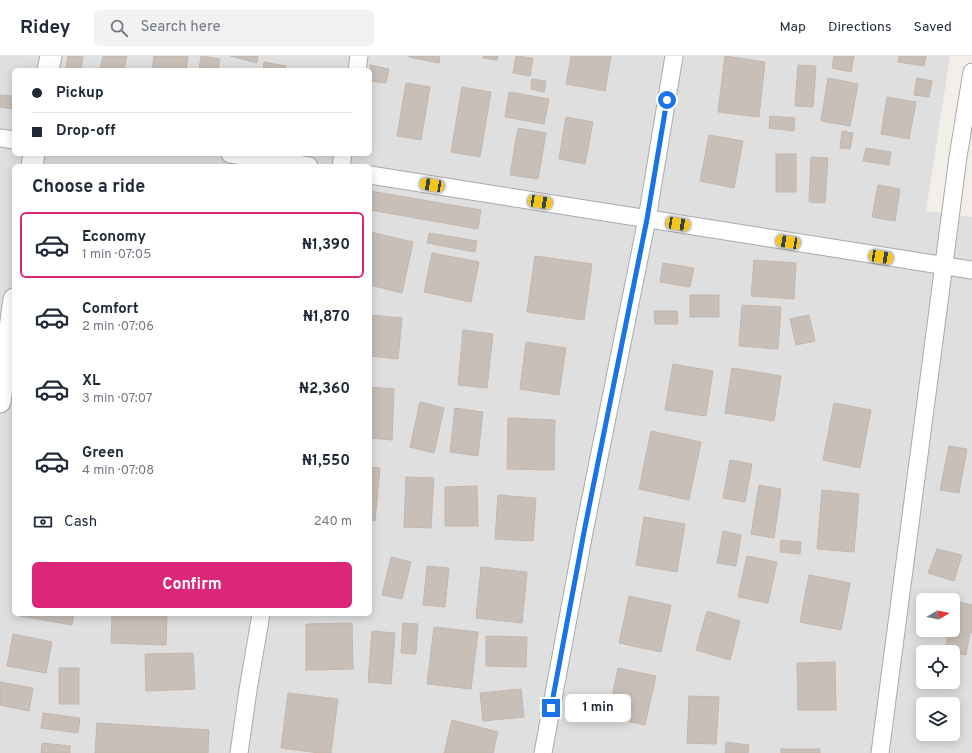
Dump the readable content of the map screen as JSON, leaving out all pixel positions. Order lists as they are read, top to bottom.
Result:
{
  "north": "right",
  "page": {
    "header": "Ridey",
    "search": "Search here",
    "nav": ["Map", "Directions", "Saved"],
    "banner": ["Pickup", "Drop-off"],
    "heading": "Choose a ride",
    "list": [
      {
        "name": "Economy",
        "note": "1 min · 07:05",
        "value": "₦1,390"
      },
      {
        "name": "Comfort",
        "note": "2 min · 07:06",
        "value": "₦1,870"
      },
      {
        "name": "XL",
        "note": "3 min · 07:07",
        "value": "₦2,360"
      },
      {
        "name": "Green",
        "note": "4 min · 07:08",
        "value": "₦1,550"
      }
    ],
    "pay": ["Cash", "240 m"],
    "buttons": "Confirm",
    "bubble": "1 min"
  }
}
